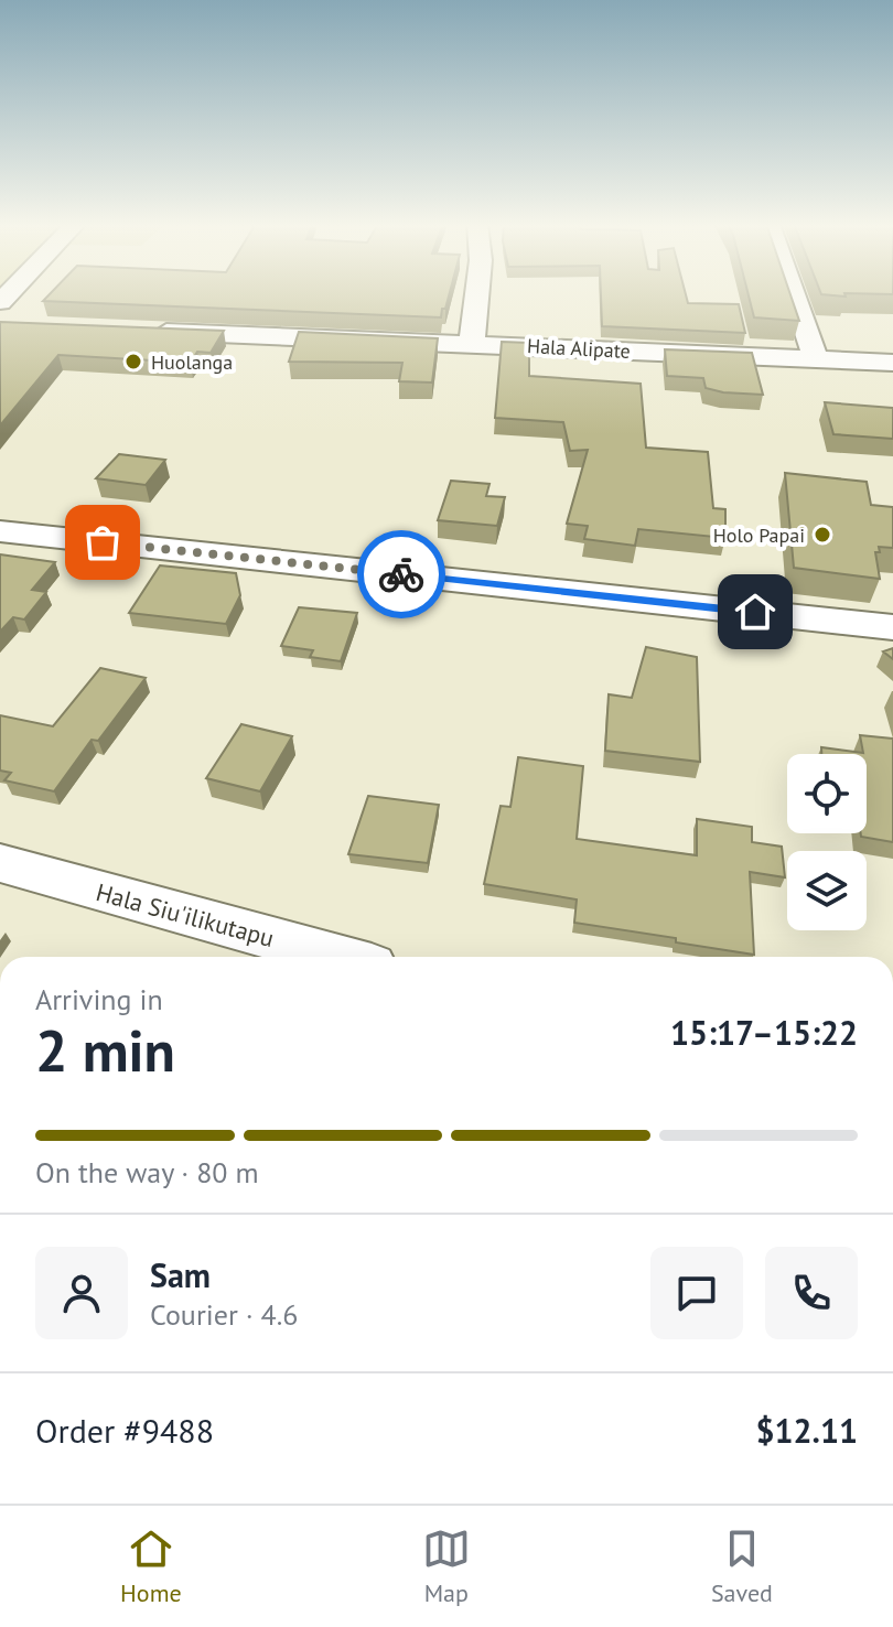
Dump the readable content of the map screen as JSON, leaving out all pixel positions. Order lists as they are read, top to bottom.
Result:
{
  "streets": {
    "street": ["Hala Alipate", "Hala Siu'ilikutapu"]
  },
  "places": ["Huolanga", "Holo Papai"],
  "page": {
    "heading": ["2 min", "Arriving in", "15:17–15:22"],
    "panel": [
      "Sam",
      "Courier · 4.6",
      "Order #9488",
      "$12.11"
    ],
    "bar": "On the way · 80 m",
    "tabs": ["Home", "Map", "Saved"]
  }
}
